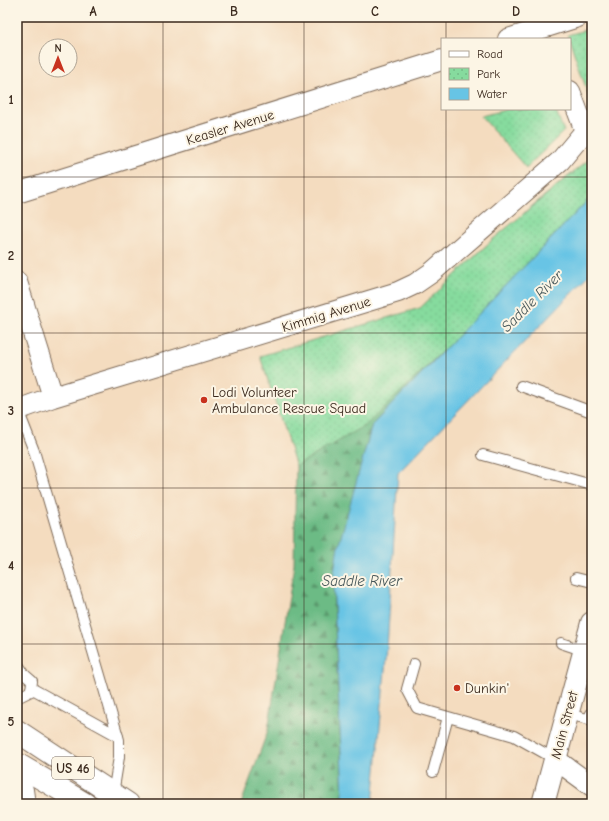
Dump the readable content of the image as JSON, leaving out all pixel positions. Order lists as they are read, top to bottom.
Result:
{
  "streets": {
    "main road": ["Main Street", "US 46"],
    "street": ["Keasler Avenue", "Kimmig Avenue"]
  },
  "water": ["Saddle River"],
  "places": ["Lodi Volunteer Ambulance Rescue Squad", "Dunkin'"],
  "legend": ["Road", "Park", "Water"],
  "north": "top",
  "grid": {
    "columns": [
      "A",
      "B",
      "C",
      "D"
    ],
    "rows": [
      "1",
      "2",
      "3",
      "4",
      "5"
    ]
  }
}
